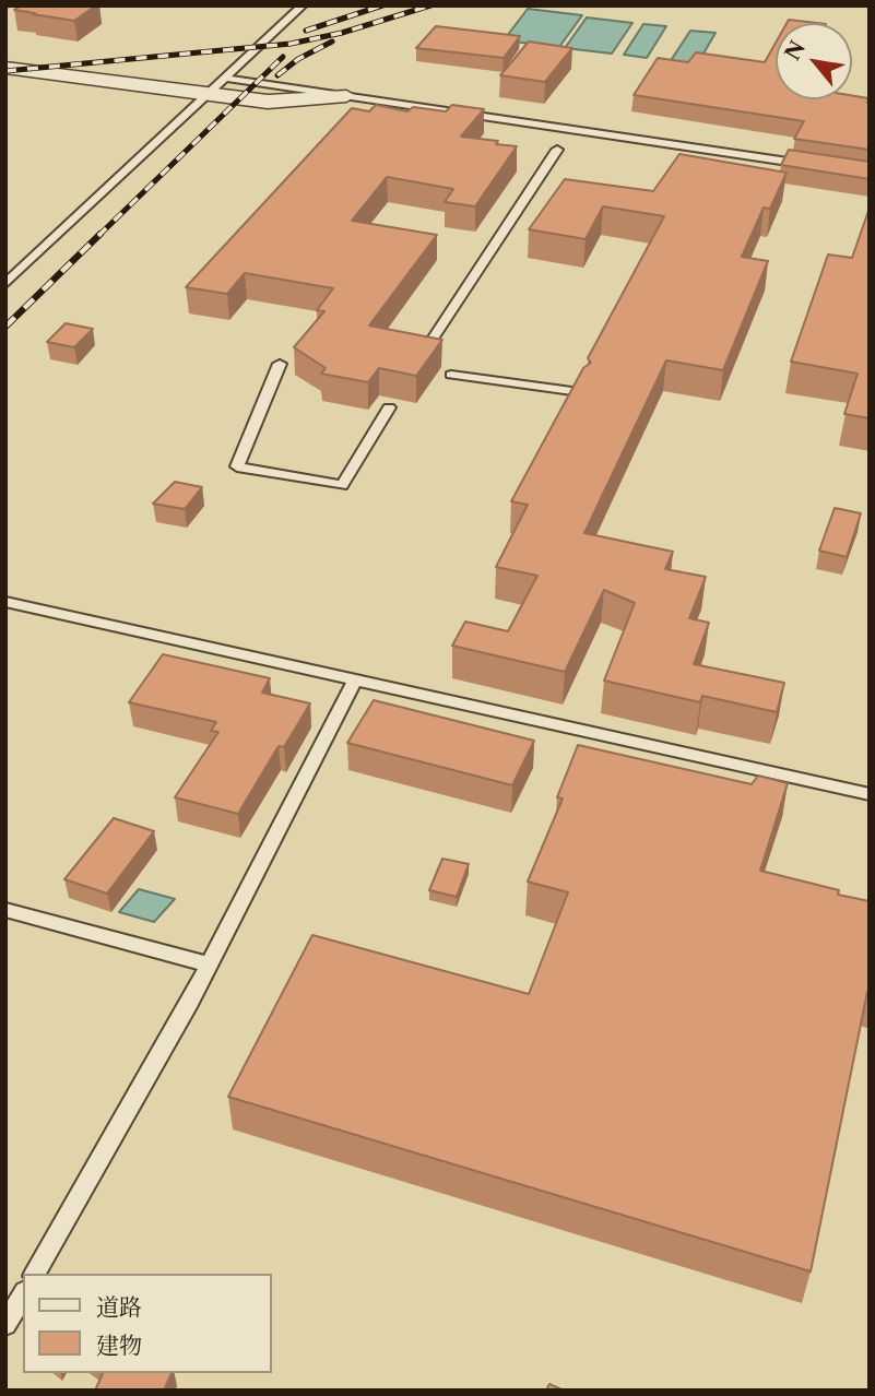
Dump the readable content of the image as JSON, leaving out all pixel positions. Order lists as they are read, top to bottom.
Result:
{
  "legend": ["道路", "建物"],
  "north": "top left"
}
